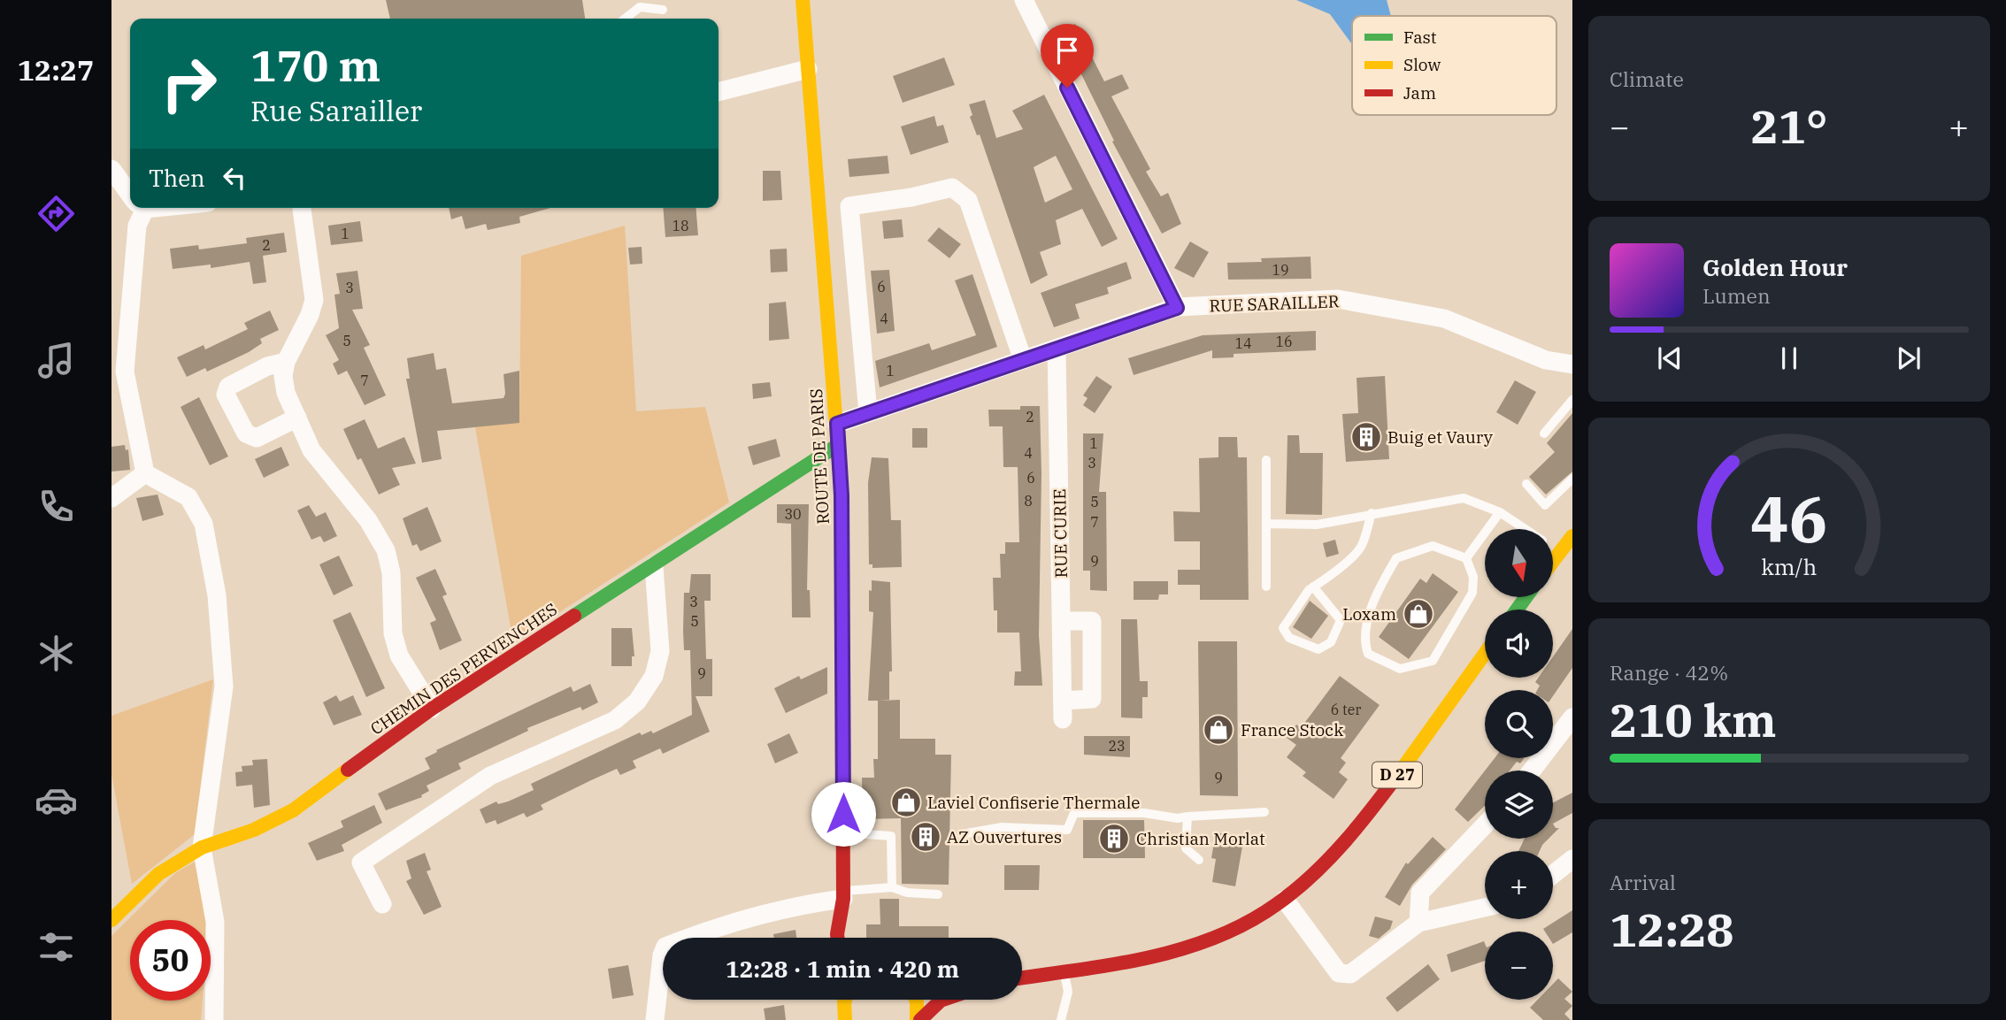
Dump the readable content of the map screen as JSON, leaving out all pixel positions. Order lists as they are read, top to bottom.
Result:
{
  "streets": {
    "main road": ["ROUTE DE PARIS", "CHEMIN DES PERVENCHES", "D 27"],
    "street": ["RUE SARAILLER", "RUE CURIE"]
  },
  "crossings": [
    ["RUE SARAILLER", "ROUTE DE PARIS"],
    ["RUE SARAILLER", "RUE CURIE"],
    ["ROUTE DE PARIS", "CHEMIN DES PERVENCHES"]
  ],
  "places": {
    "building": ["Buig et Vaury", "AZ Ouvertures", "Christian Morlat"],
    "shop": ["Loxam", "France Stock", "Laviel Confiserie Thermale"]
  },
  "house_numbers": [
    "18",
    "1",
    "2",
    "19",
    "6",
    "3",
    "4",
    "5",
    "16",
    "14",
    "1",
    "7",
    "2",
    "1",
    "4",
    "3",
    "6",
    "8",
    "5",
    "30",
    "7",
    "9",
    "3",
    "5",
    "9",
    "6 ter",
    "23",
    "9"
  ],
  "legend": ["Fast", "Slow", "Jam"],
  "north": "bottom",
  "page": {
    "tabs": "12:27",
    "tile": [
      "Climate",
      ["Range · 42%", "210 km"],
      ["Arrival", "12:28"]
    ],
    "turn": ["170 m", "Rue Sarailler"],
    "heat": ["−", "21°", "+"],
    "then": "Then",
    "song": ["Golden Hour", "Lumen"],
    "map_buttons": ["+", "−"],
    "limit": "50",
    "trip": "12:28 · 1 min · 420 m",
    "gauge": ["46", "km/h"]
  }
}
